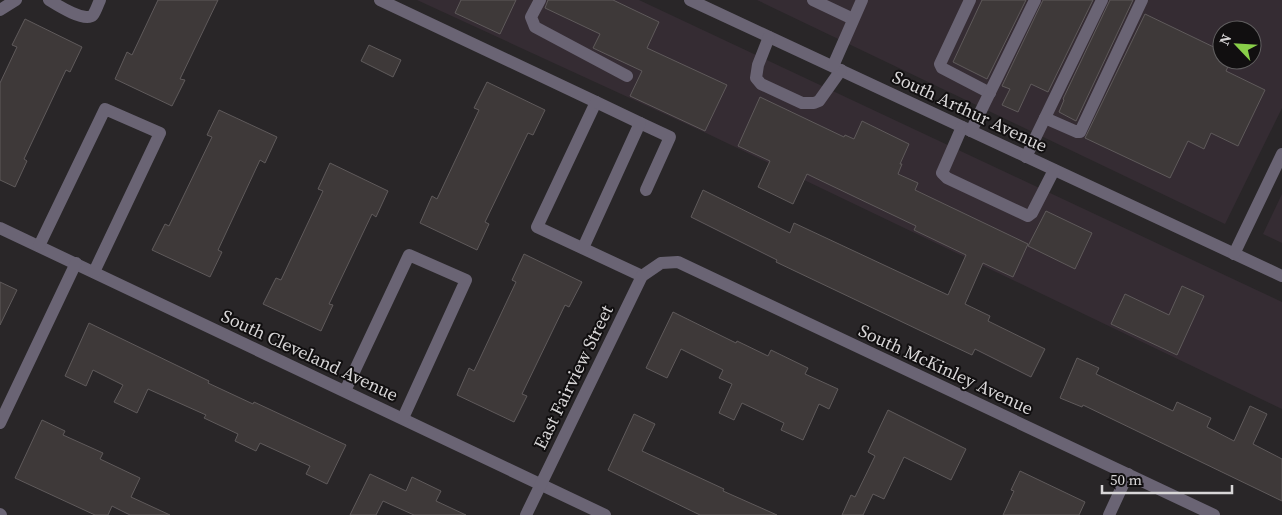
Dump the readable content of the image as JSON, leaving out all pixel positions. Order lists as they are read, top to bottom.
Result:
{
  "streets": {
    "street": [
      "South Arthur Avenue",
      "South Cleveland Avenue",
      "South McKinley Avenue",
      "East Fairview Street"
    ]
  },
  "crossings": [
    ["South Cleveland Avenue", "East Fairview Street"],
    ["South McKinley Avenue", "East Fairview Street"]
  ],
  "scale_bar": "50 m",
  "north": "top left"
}
